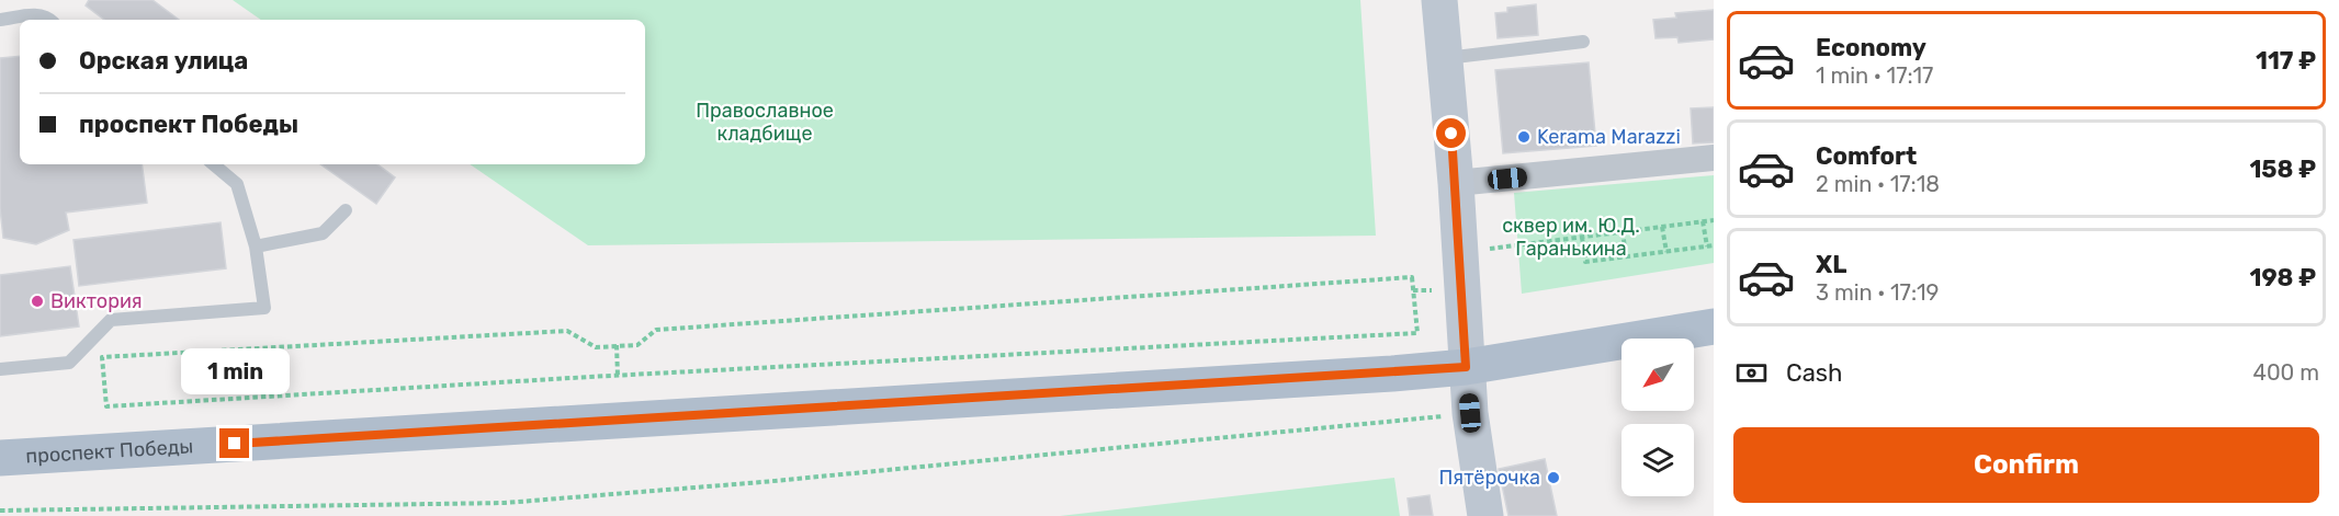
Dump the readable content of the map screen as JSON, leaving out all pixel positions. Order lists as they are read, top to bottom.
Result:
{
  "streets": {
    "main road": ["проспект Победы"]
  },
  "parks": ["Православное кладбище", "сквер им. Ю.Д. Гаранькина"],
  "places": ["Kerama Marazzi", "Виктория", "Пятёрочка"],
  "north": "bottom left",
  "page": {
    "list": [
      {
        "name": "Economy",
        "note": "1 min · 17:17",
        "value": "117 ₽"
      },
      {
        "name": "Comfort",
        "note": "2 min · 17:18",
        "value": "158 ₽"
      },
      {
        "name": "XL",
        "note": "3 min · 17:19",
        "value": "198 ₽"
      }
    ],
    "banner": ["Орская улица", "проспект Победы"],
    "pay": ["Cash", "400 m"],
    "bubble": "1 min",
    "buttons": "Confirm"
  }
}
